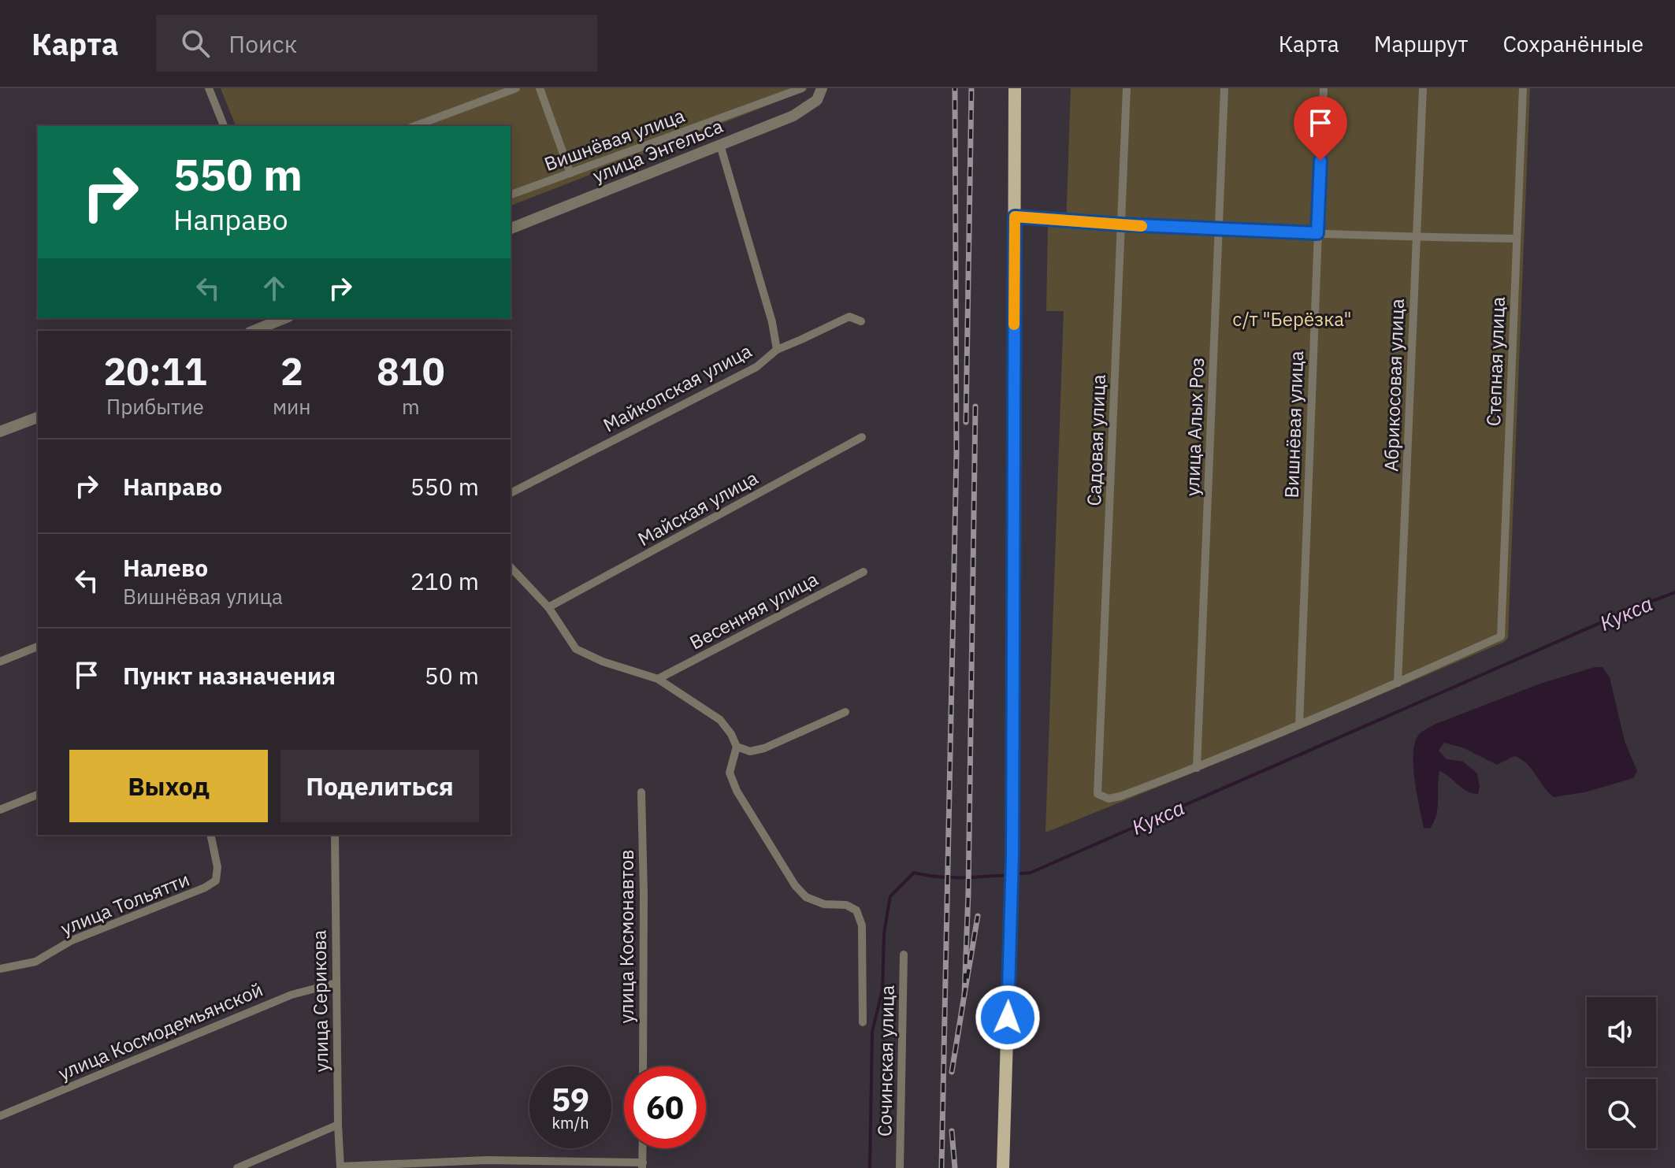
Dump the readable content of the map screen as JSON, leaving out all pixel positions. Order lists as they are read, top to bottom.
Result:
{
  "streets": {
    "street": [
      "Вишнёвая улица",
      "улица Энгельса",
      "Степная улица",
      "Абрикосовая улица",
      "Майкопская улица",
      "улица Алых Роз",
      "Садовая улица",
      "Майская улица",
      "Весенняя улица",
      "улица Тольятти",
      "улица Космонавтов",
      "улица Серикова",
      "улица Космодемьянской",
      "Сочинская улица"
    ]
  },
  "crossings": [
    ["Степная улица", "Абрикосовая улица"],
    ["улица Алых Роз", "Садовая улица"],
    ["улица Серикова", "улица Космодемьянской"]
  ],
  "water": ["Кукса"],
  "parks": ["с/т \"Берёзка\""],
  "page": {
    "header": "Карта",
    "search": "Поиск",
    "nav": ["Карта", "Маршрут", "Сохранённые"],
    "turn": ["550 m", "Направо"],
    "eta": [
      "20:11",
      "Прибытие",
      "2",
      "мин",
      "810",
      "m"
    ],
    "list": [
      {
        "name": "Направо",
        "value": "550 m"
      },
      {
        "name": "Налево",
        "note": "Вишнёвая улица",
        "value": "210 m"
      },
      {
        "name": "Пункт назначения",
        "value": "50 m"
      }
    ],
    "buttons": ["Выход", "Поделиться"],
    "speed": "59 km/h",
    "limit": "60"
  }
}
